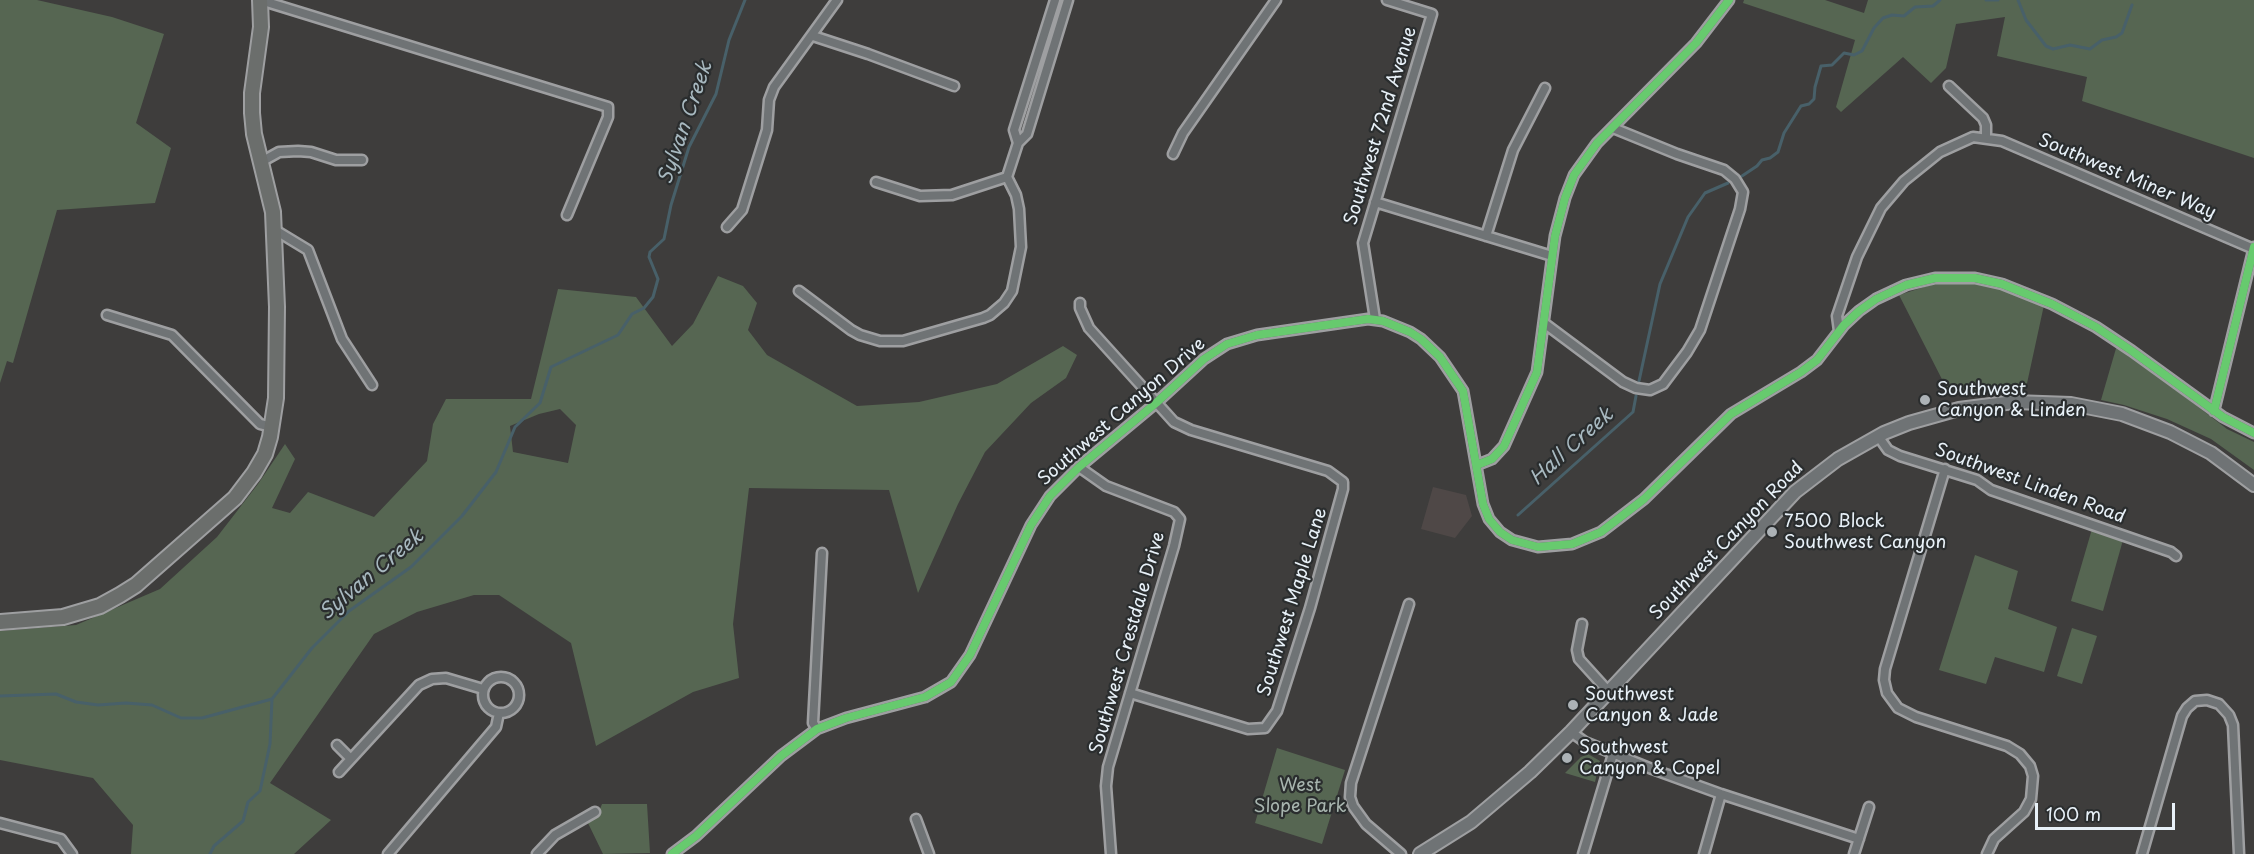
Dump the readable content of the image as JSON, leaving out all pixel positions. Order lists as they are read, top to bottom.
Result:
{
  "streets": {
    "main road": ["Southwest Canyon Road"],
    "street": [
      "Southwest 72nd Avenue",
      "Southwest Miner Way",
      "Southwest Canyon Drive",
      "Southwest Linden Road",
      "Southwest Maple Lane",
      "Southwest Crestdale Drive"
    ]
  },
  "crossings": [
    ["Southwest 72nd Avenue", "Southwest Canyon Drive"],
    ["Southwest Miner Way", "Southwest Canyon Drive"],
    ["Southwest Canyon Drive", "Southwest Maple Lane"],
    ["Southwest Canyon Drive", "Southwest Crestdale Drive"],
    ["Southwest Linden Road", "Southwest Canyon Road"],
    ["Southwest Maple Lane", "Southwest Crestdale Drive"]
  ],
  "water": ["Sylvan Creek", "Hall Creek"],
  "parks": ["West Slope Park"],
  "places": [
    "Southwest Canyon & Linden",
    "7500 Block Southwest Canyon",
    "Southwest Canyon & Jade",
    "Southwest Canyon & Copel"
  ],
  "scale_bar": "100 m"
}
